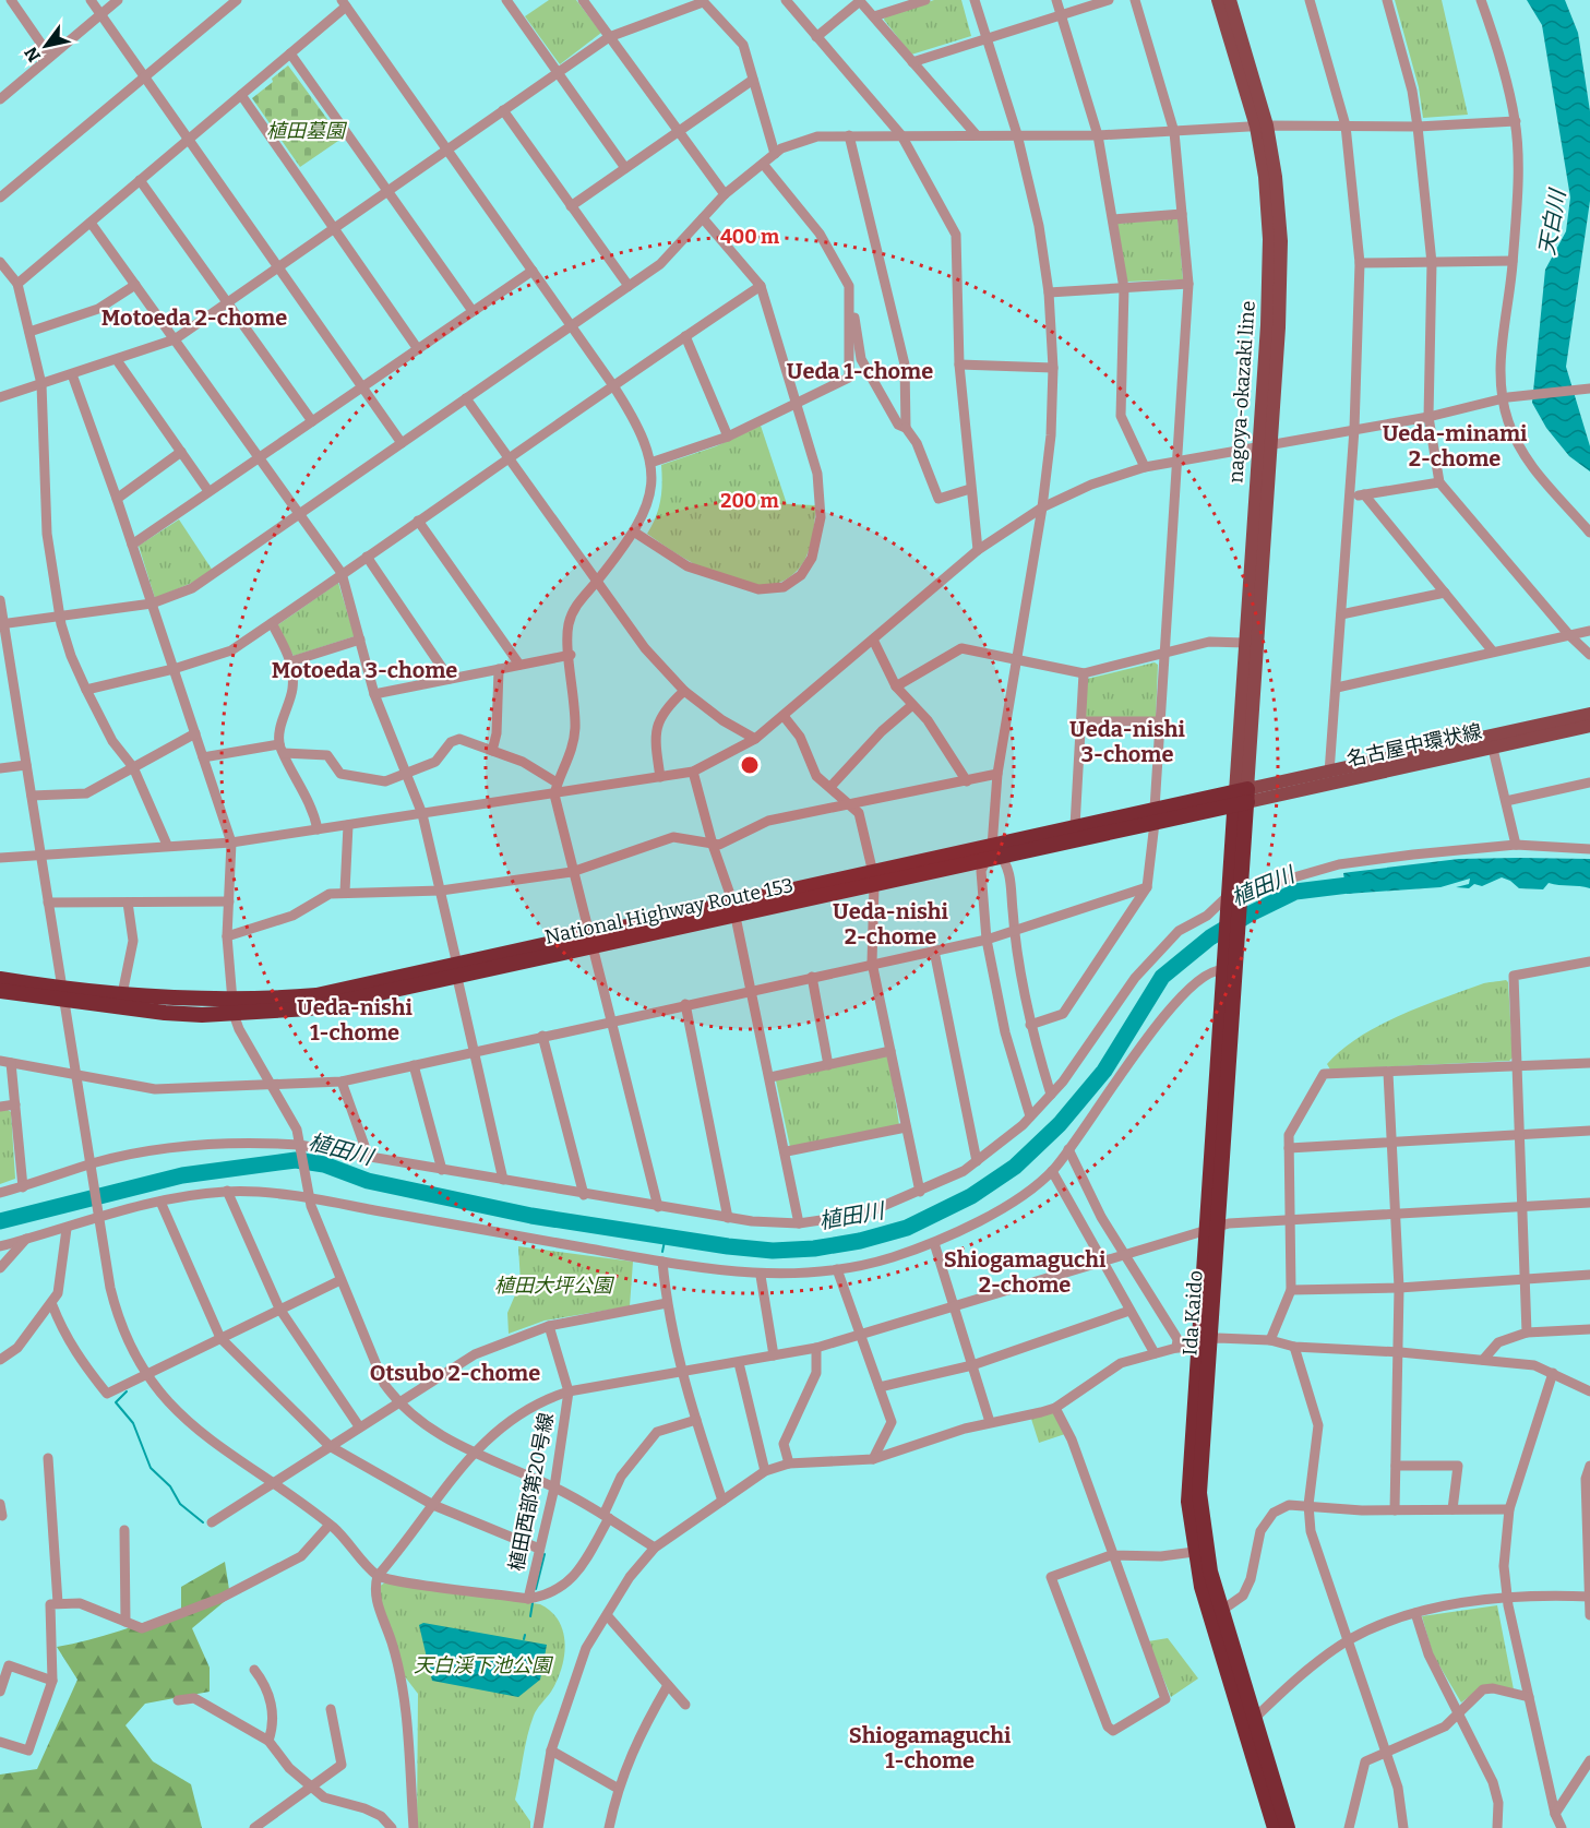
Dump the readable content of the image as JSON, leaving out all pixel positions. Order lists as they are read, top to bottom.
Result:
{
  "streets": {
    "highway": ["National Highway Route 153", "Ida Kaido"],
    "main road": ["nagoya-okazaki line", "名古屋中環状線"],
    "street": ["植田西部第20号線"]
  },
  "crossings": [
    ["nagoya-okazaki line", "名古屋中環状線"],
    ["nagoya-okazaki line", "National Highway Route 153"],
    ["nagoya-okazaki line", "Ida Kaido"],
    ["名古屋中環状線", "National Highway Route 153"],
    ["名古屋中環状線", "Ida Kaido"],
    ["National Highway Route 153", "Ida Kaido"]
  ],
  "districts": [
    "Motoeda 2-chome",
    "Ueda 1-chome",
    "Ueda-minami 2-chome",
    "Motoeda 3-chome",
    "Ueda-nishi 3-chome",
    "Ueda-nishi 2-chome",
    "Ueda-nishi 1-chome",
    "Shiogamaguchi 2-chome",
    "Otsubo 2-chome",
    "Shiogamaguchi 1-chome"
  ],
  "water": ["天白川", "植田川"],
  "parks": ["植田墓園", "植田大坪公園", "天白渓下池公園"],
  "north": "bottom left",
  "rings": ["400 m", "200 m"]
}
